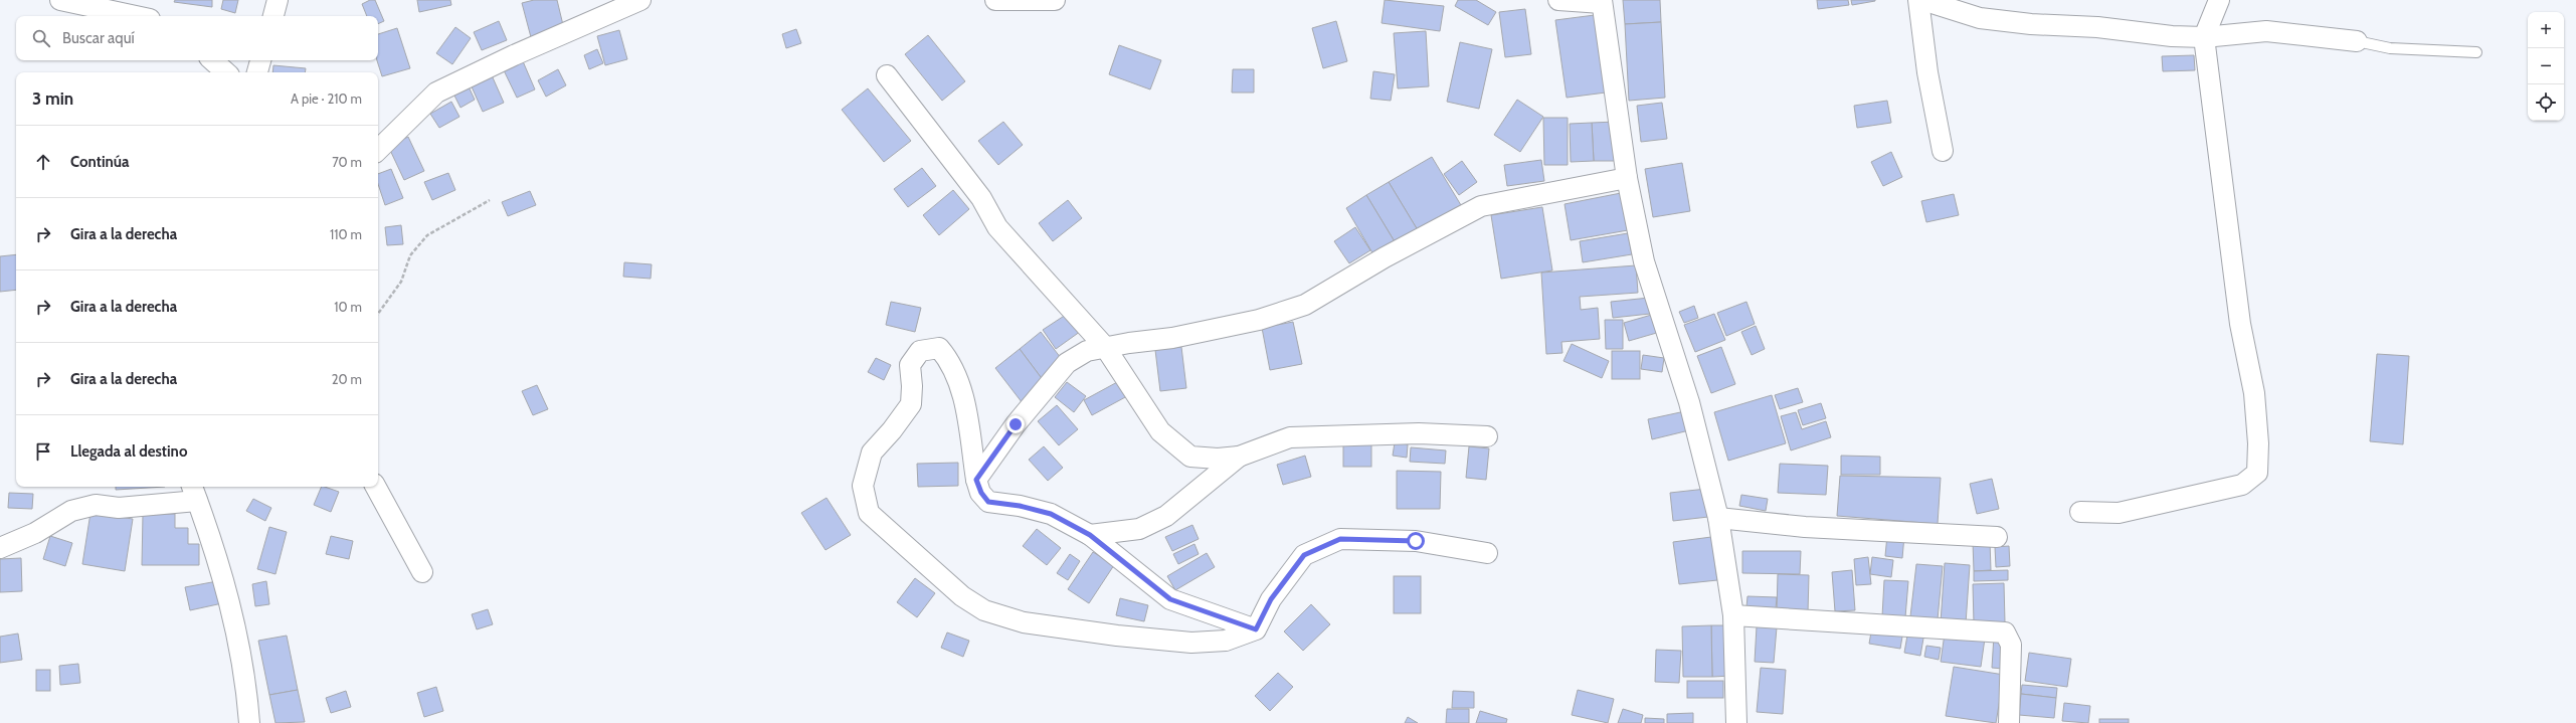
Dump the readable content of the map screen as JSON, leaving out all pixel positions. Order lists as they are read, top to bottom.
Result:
{
  "page": {
    "map_buttons": ["+", "−"],
    "search": "Buscar aquí",
    "heading": ["3 min", "A pie · 210 m"],
    "list": [
      ["Continúa", "70 m"],
      ["Gira a la derecha", "110 m"],
      ["Gira a la derecha", "10 m"],
      ["Gira a la derecha", "20 m"],
      "Llegada al destino"
    ]
  }
}
